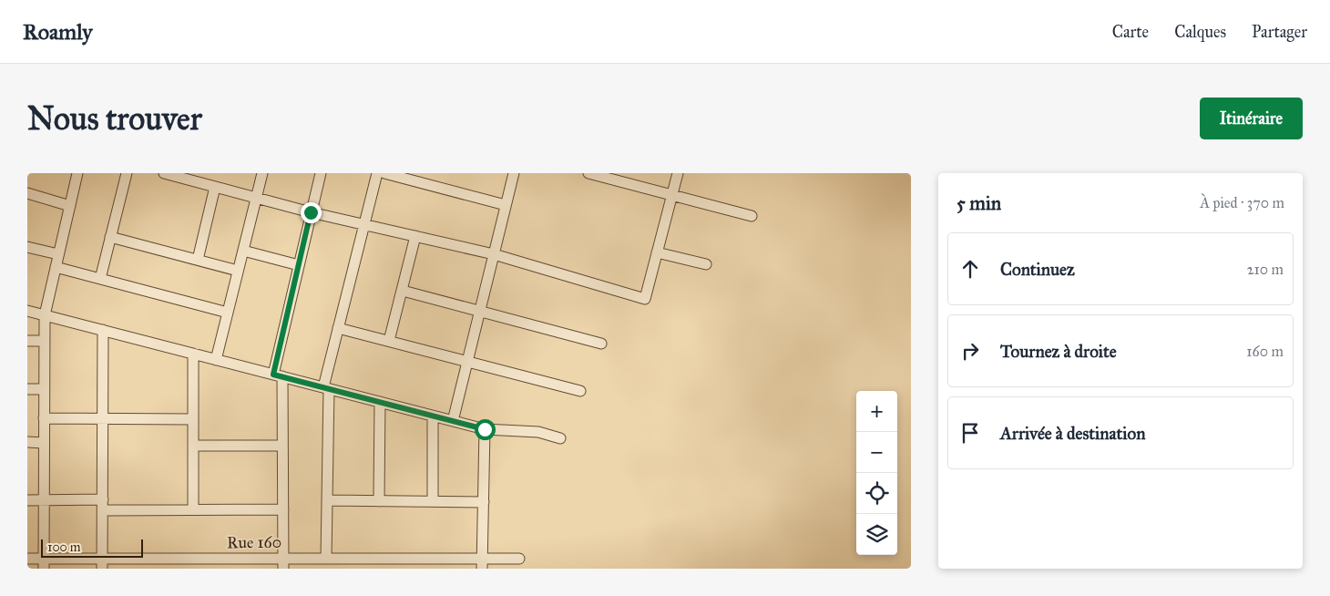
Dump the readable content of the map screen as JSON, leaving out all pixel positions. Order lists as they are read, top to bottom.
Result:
{
  "streets": {
    "street": ["Rue 160"]
  },
  "scale_bar": "100 m",
  "page": {
    "header": "Roamly",
    "nav": ["Carte", "Calques", "Partager"],
    "buttons": "Itinéraire",
    "title": "Nous trouver",
    "heading": ["5 min", "À pied · 370 m"],
    "list": [
      ["Continuez", "210 m"],
      ["Tournez à droite", "160 m"],
      "Arrivée à destination"
    ],
    "map_buttons": ["+", "−"],
    "scale": "100 m"
  }
}
